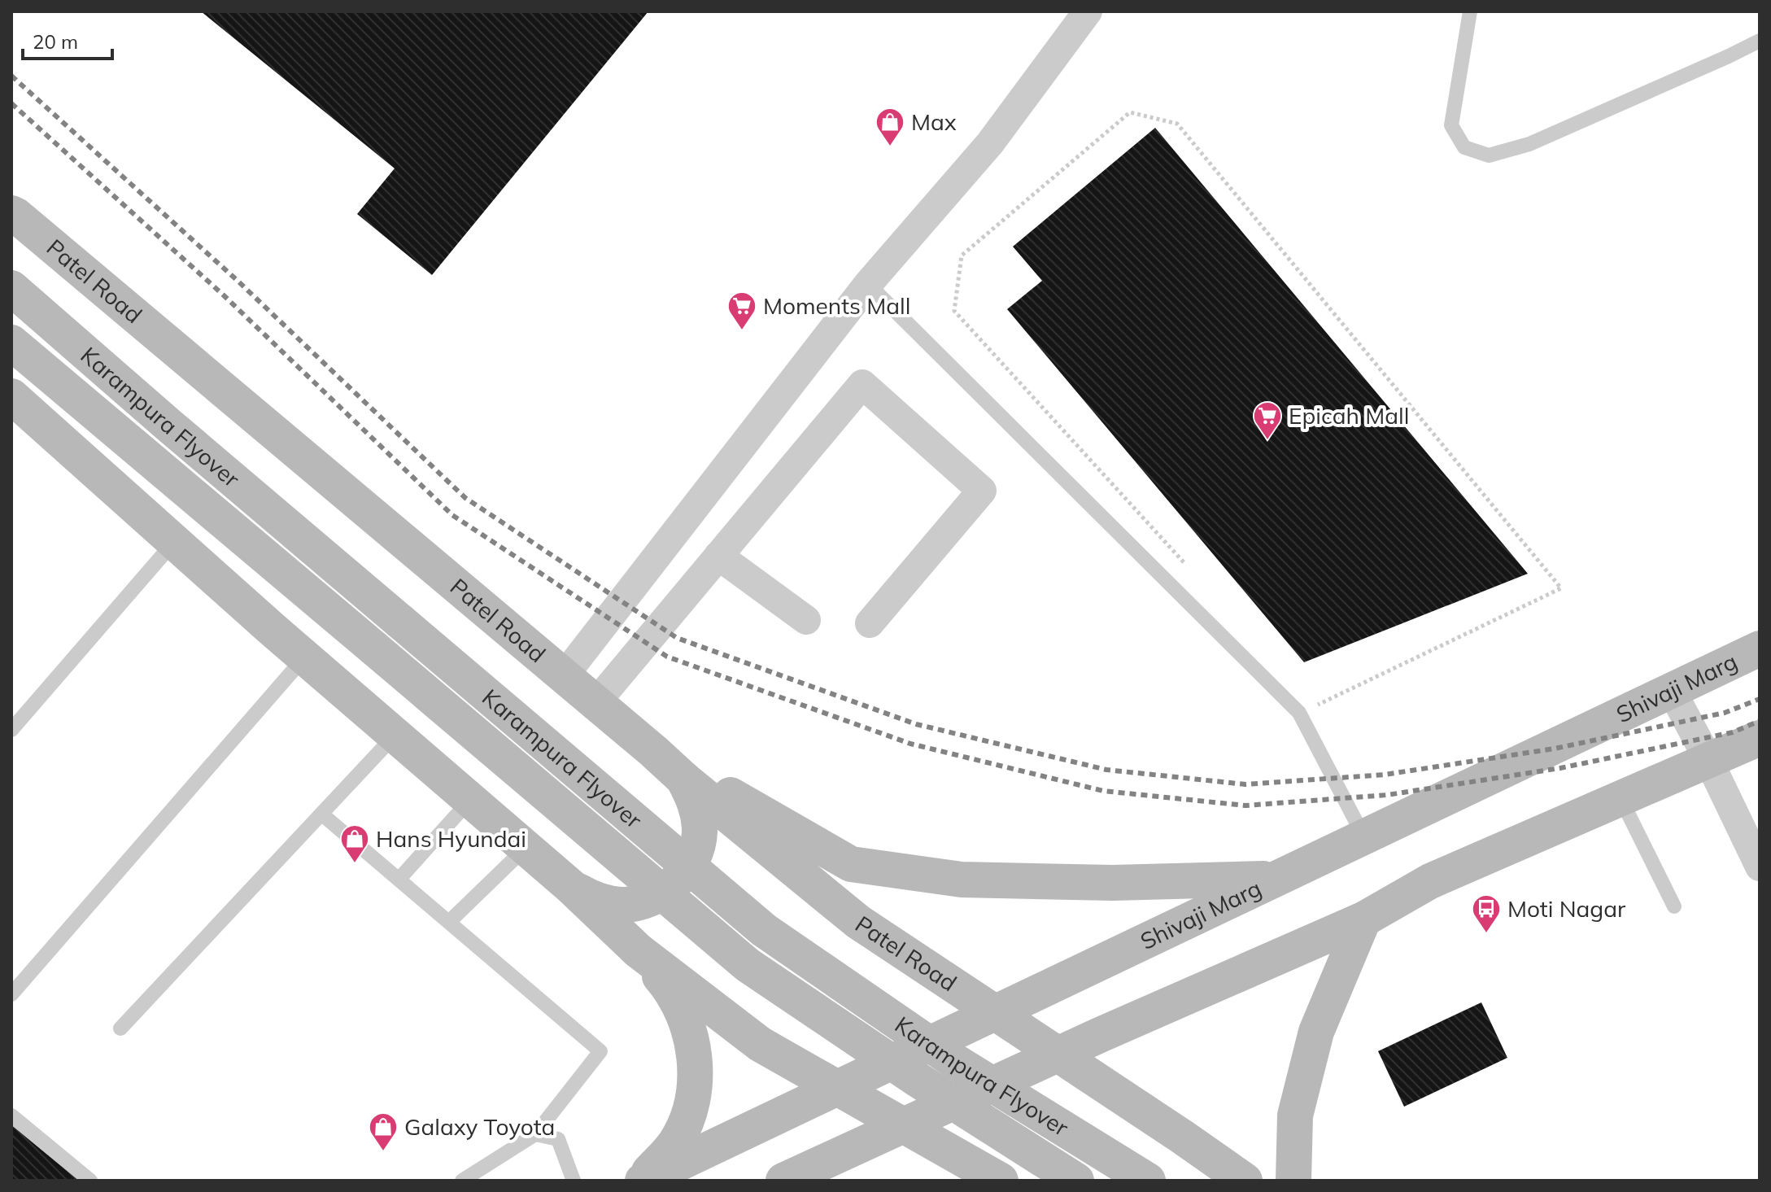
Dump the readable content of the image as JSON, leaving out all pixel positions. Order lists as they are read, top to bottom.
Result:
{
  "streets": {
    "main road": ["Patel Road", "Karampura Flyover", "Shivaji Marg"]
  },
  "crossings": [
    ["Patel Road", "Shivaji Marg"]
  ],
  "places": {
    "shop": ["Max", "Hans Hyundai", "Galaxy Toyota"],
    "supermarket": ["Moments Mall", "Epicah Mall"],
    "bus stop": ["Moti Nagar"]
  },
  "scale_bar": "20 m"
}
